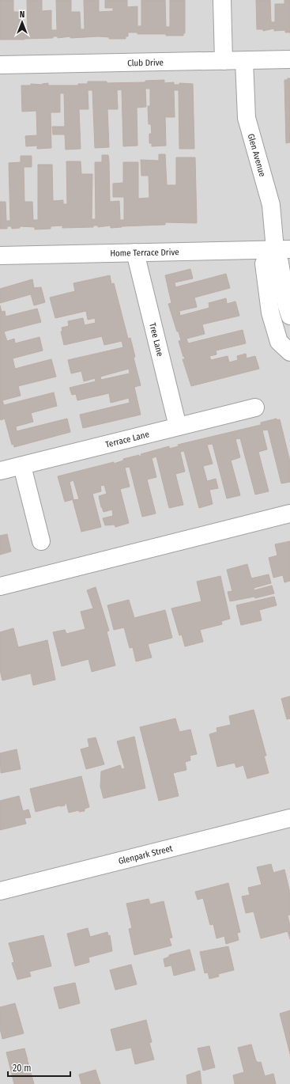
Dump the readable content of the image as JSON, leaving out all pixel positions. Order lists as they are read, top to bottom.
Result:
{
  "streets": {
    "street": [
      "Club Drive",
      "Glen Avenue",
      "Home Terrace Drive",
      "Tree Lane",
      "Terrace Lane",
      "Glenpark Street"
    ]
  },
  "crossings": [
    ["Club Drive", "Glen Avenue"],
    ["Glen Avenue", "Home Terrace Drive"],
    ["Home Terrace Drive", "Tree Lane"],
    ["Tree Lane", "Terrace Lane"]
  ],
  "scale_bar": "20 m",
  "north": "top"
}
